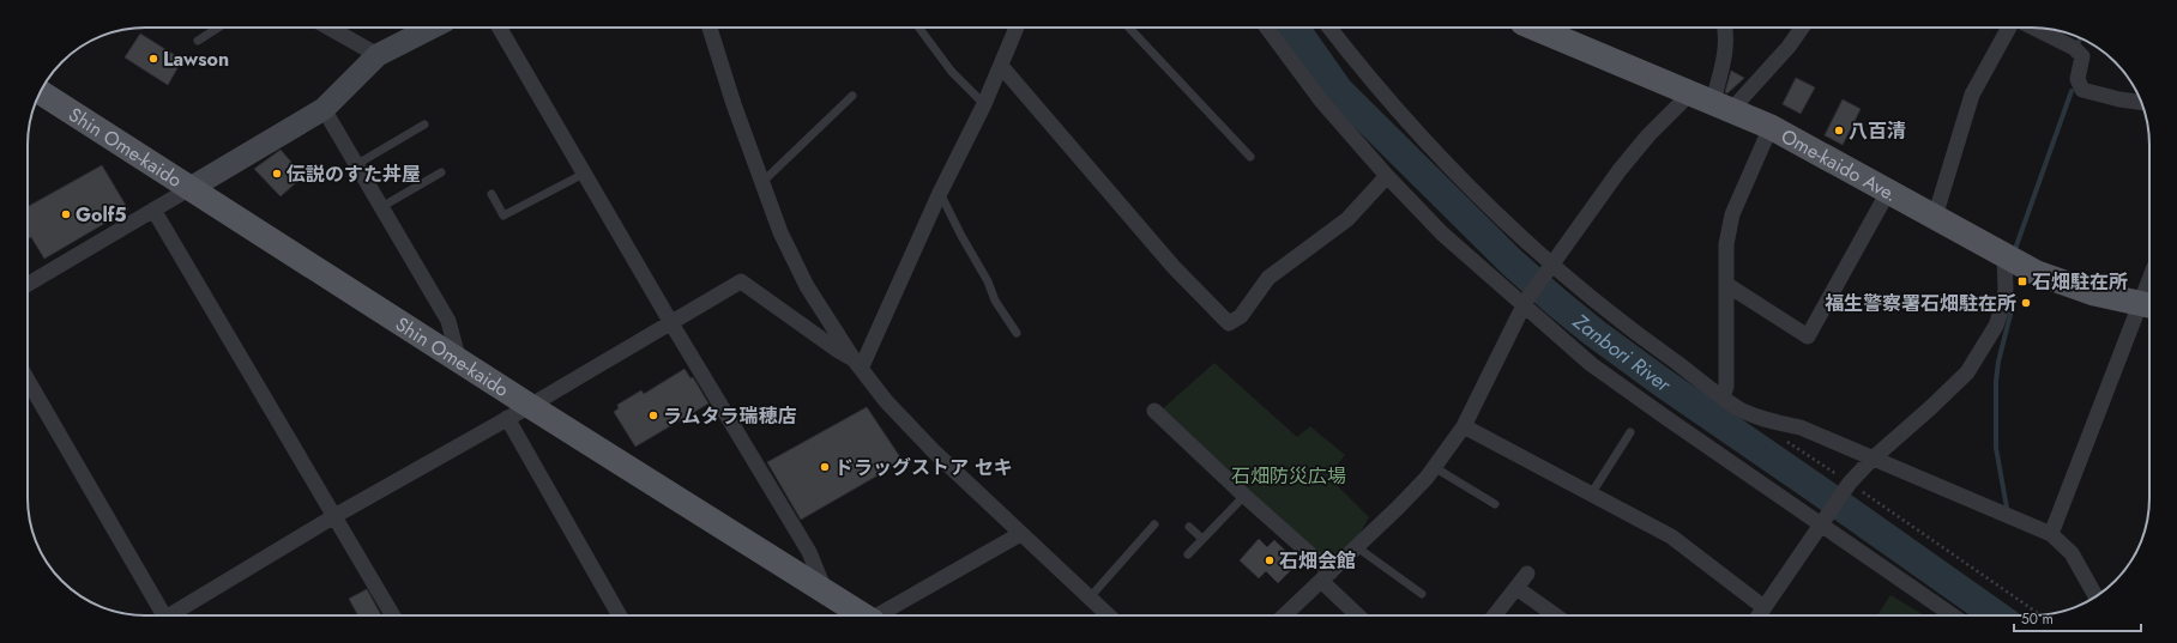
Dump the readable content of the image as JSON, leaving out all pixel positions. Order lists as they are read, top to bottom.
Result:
{
  "streets": {
    "main road": ["Shin Ome-kaido", "Ome-kaido Ave."]
  },
  "water": ["Zanbori River"],
  "parks": ["石畑防災広場"],
  "places": {
    "other": [
      "Lawson",
      "八百清",
      "伝説のすた丼屋",
      "Golf5",
      "福生警察署石畑駐在所",
      "ラムタラ瑞穂店",
      "ドラッグストア セキ",
      "石畑会館"
    ],
    "transit": ["石畑駐在所"]
  },
  "scale_bar": "50 m"
}
